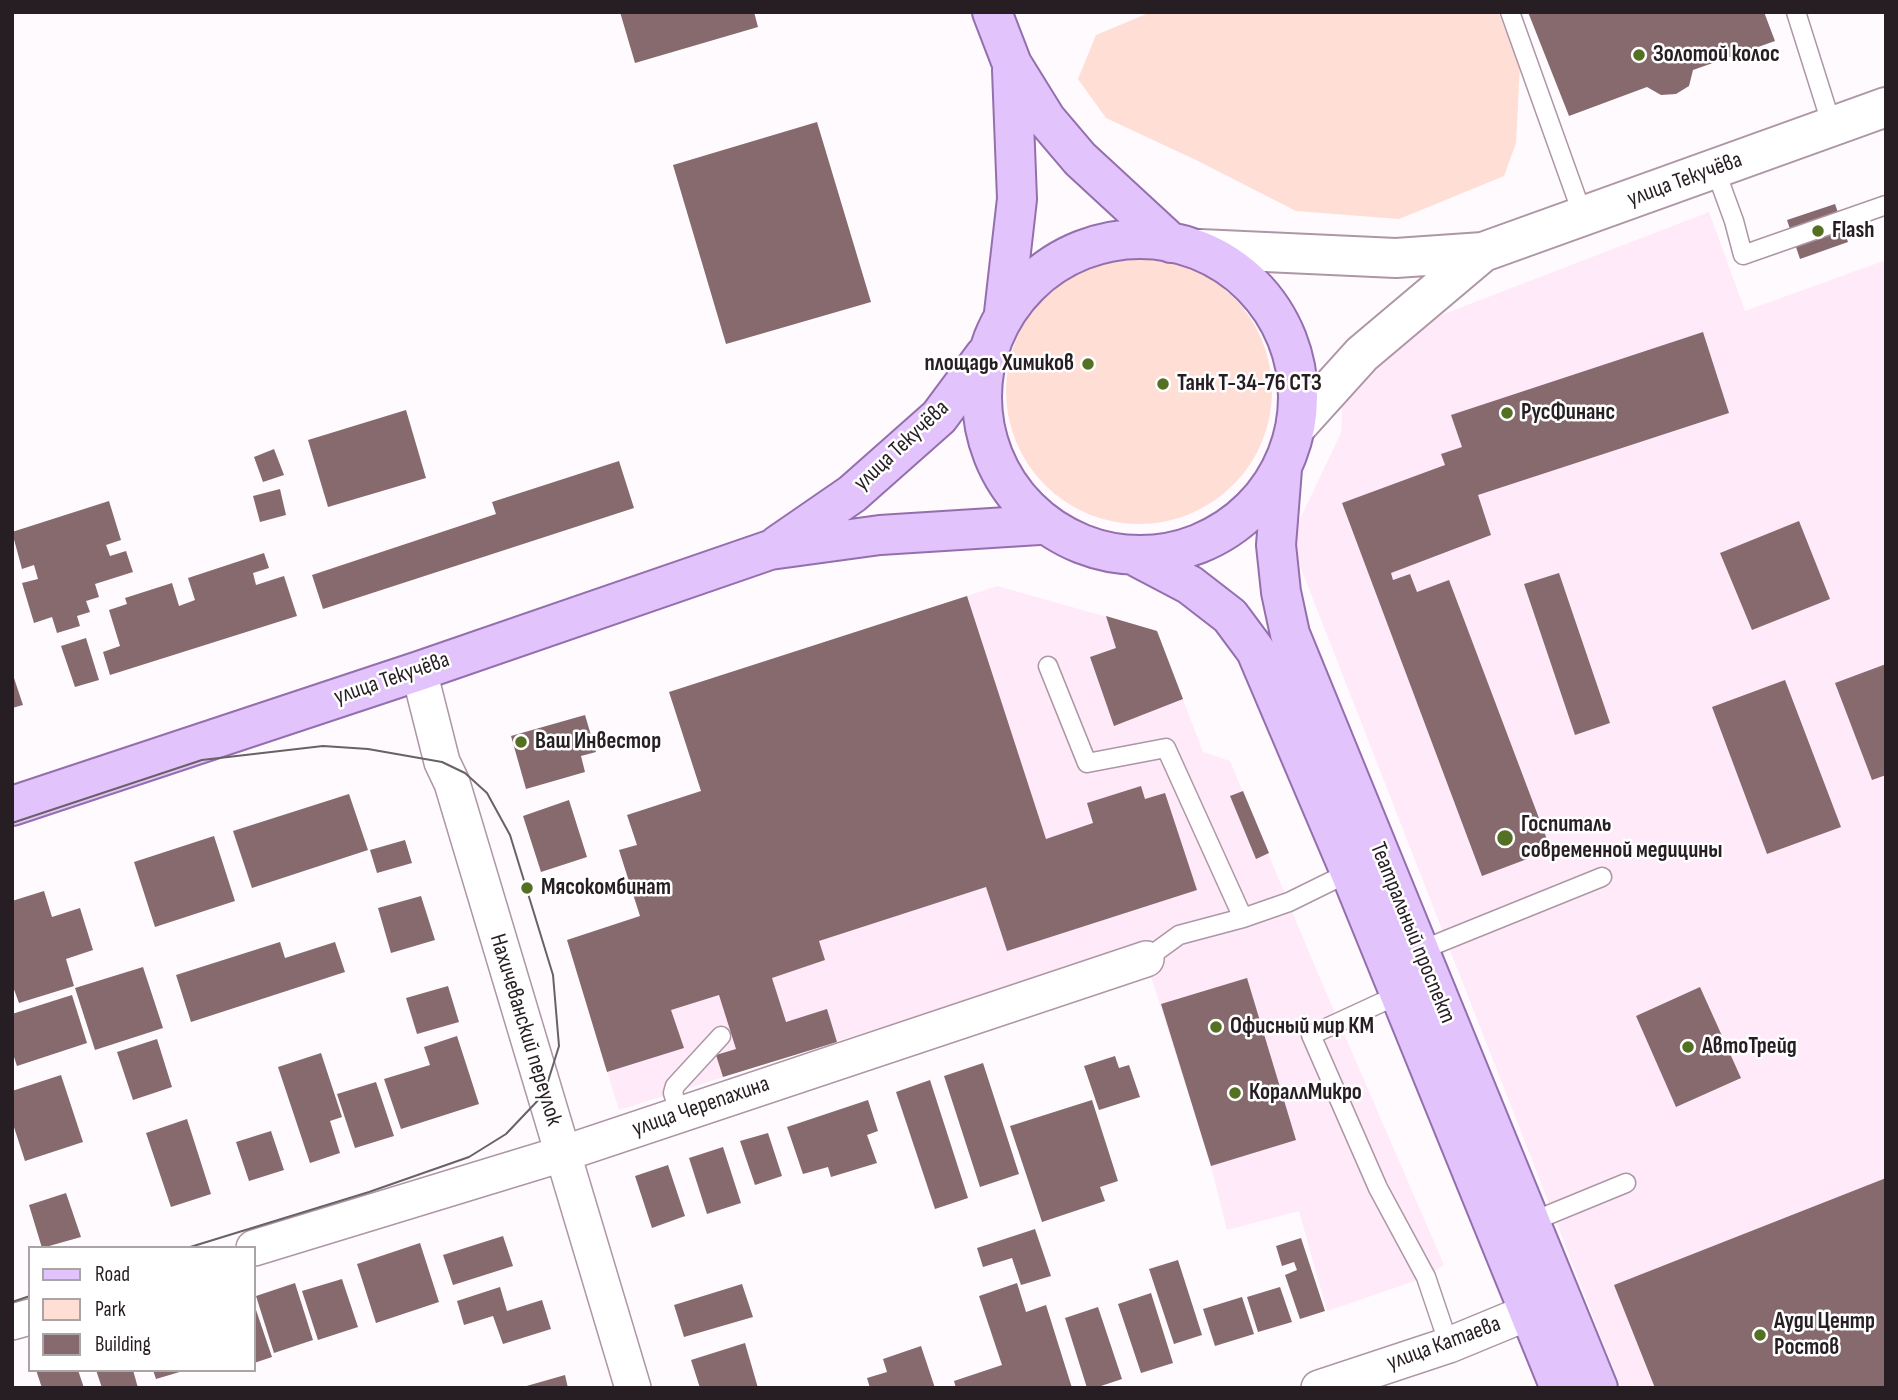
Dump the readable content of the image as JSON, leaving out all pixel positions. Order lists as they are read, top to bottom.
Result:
{
  "streets": {
    "main road": ["улица Текучёва", "Театральный проспект"],
    "street": ["Нахичеванский переулок", "улица Черепахина", "улица Катаева"]
  },
  "crossings": [
    ["улица Текучёва", "Нахичеванский переулок"],
    ["Театральный проспект", "улица Катаева"],
    ["Нахичеванский переулок", "улица Черепахина"]
  ],
  "places": [
    "Золотой колос",
    "Flash",
    "площадь Химиков",
    "Танк Т-34-76 СТЗ",
    "РусФинанс",
    "Ваш Инвестор",
    "Госпиталь современной медицины",
    "Мясокомбинат",
    "Офисный мир КМ",
    "АвтоТрейд",
    "КораллМикро",
    "Ауди Центр Ростов"
  ],
  "legend": ["Road", "Park", "Building"]
}
